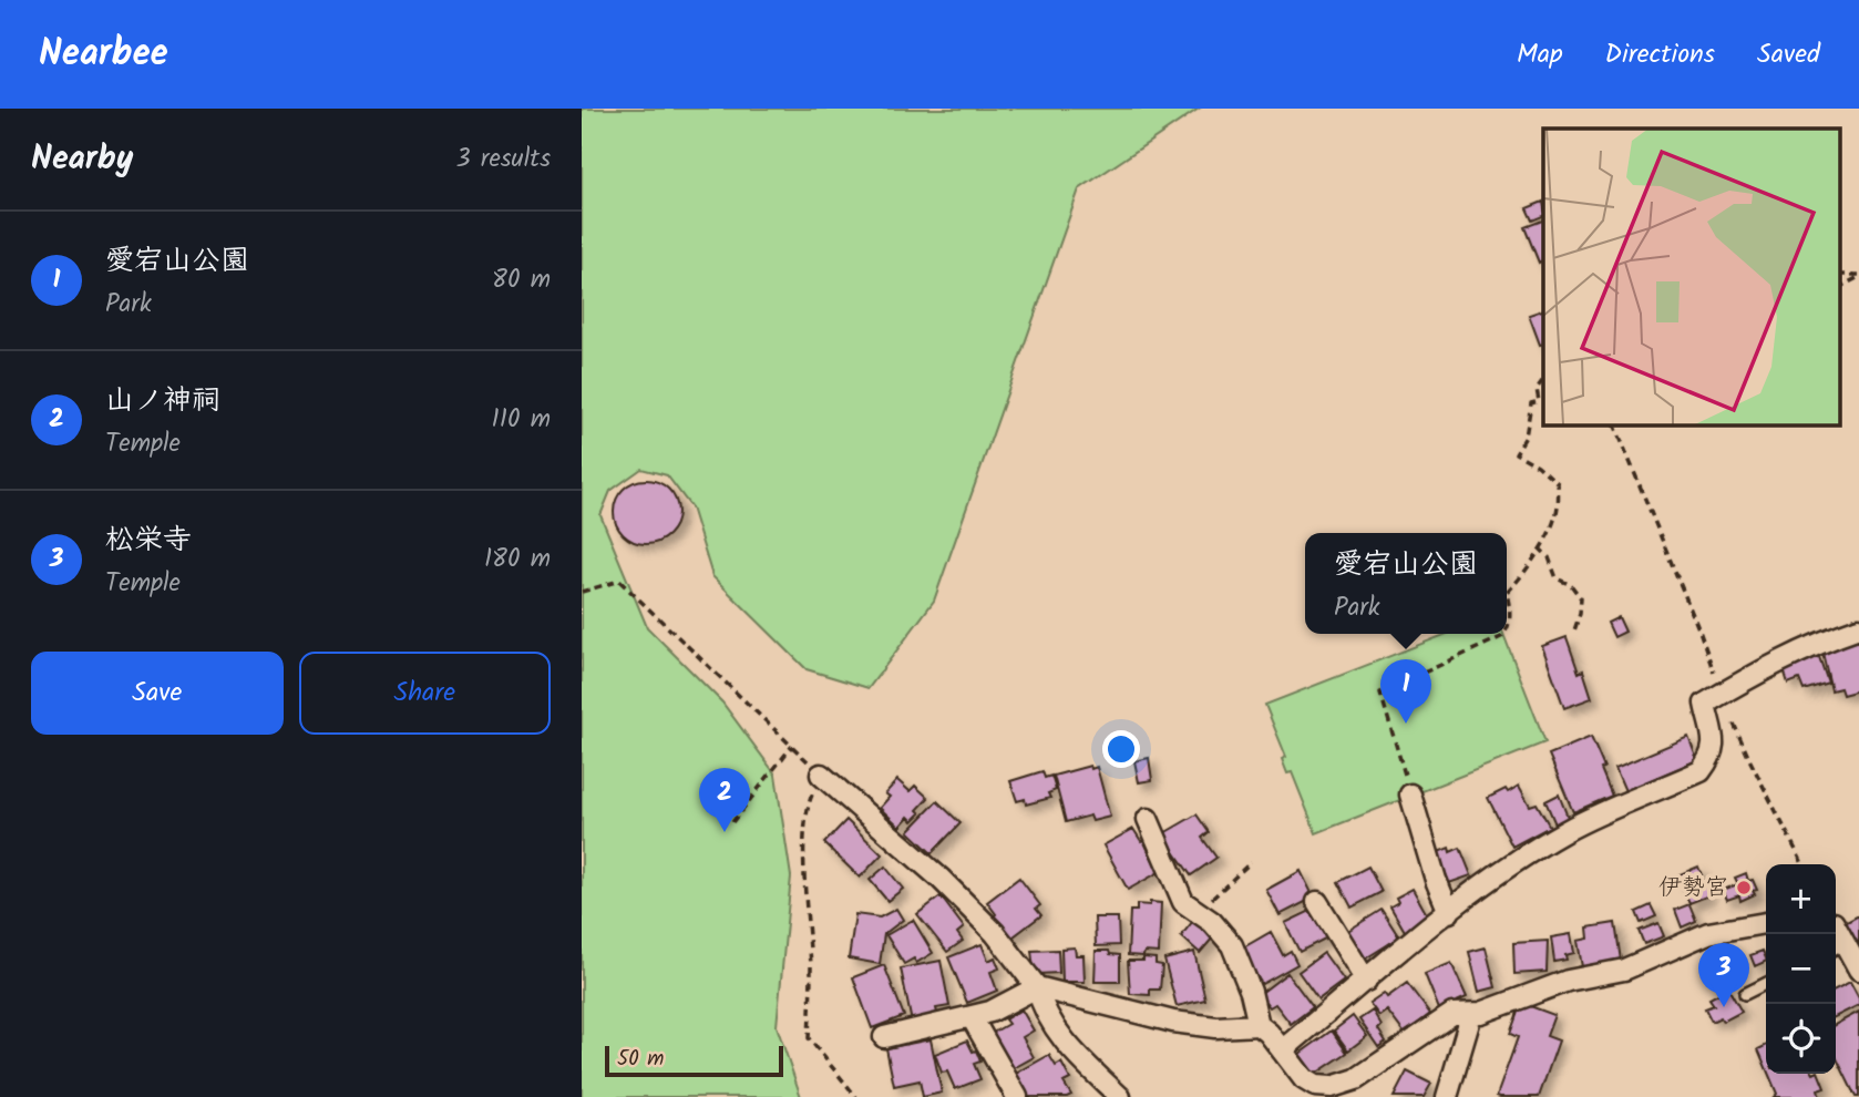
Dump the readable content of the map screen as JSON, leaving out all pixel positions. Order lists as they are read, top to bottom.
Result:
{
  "places": ["伊勢宮"],
  "scale_bar": "50 m",
  "page": {
    "header": "Nearbee",
    "nav": ["Map", "Directions", "Saved"],
    "heading": ["Nearby", "3 results"],
    "list": [
      {
        "mark": "1",
        "name": "愛宕山公園",
        "note": "Park",
        "value": "80 m"
      },
      {
        "mark": "2",
        "name": "山ノ神祠",
        "note": "Temple",
        "value": "110 m"
      },
      {
        "mark": "3",
        "name": "松栄寺",
        "note": "Temple",
        "value": "180 m"
      }
    ],
    "popup": ["愛宕山公園", "Park"],
    "buttons": ["Save", "Share"],
    "pins": ["1", "2", "3"],
    "map_buttons": ["+", "−"],
    "scale": "50 m"
  }
}
